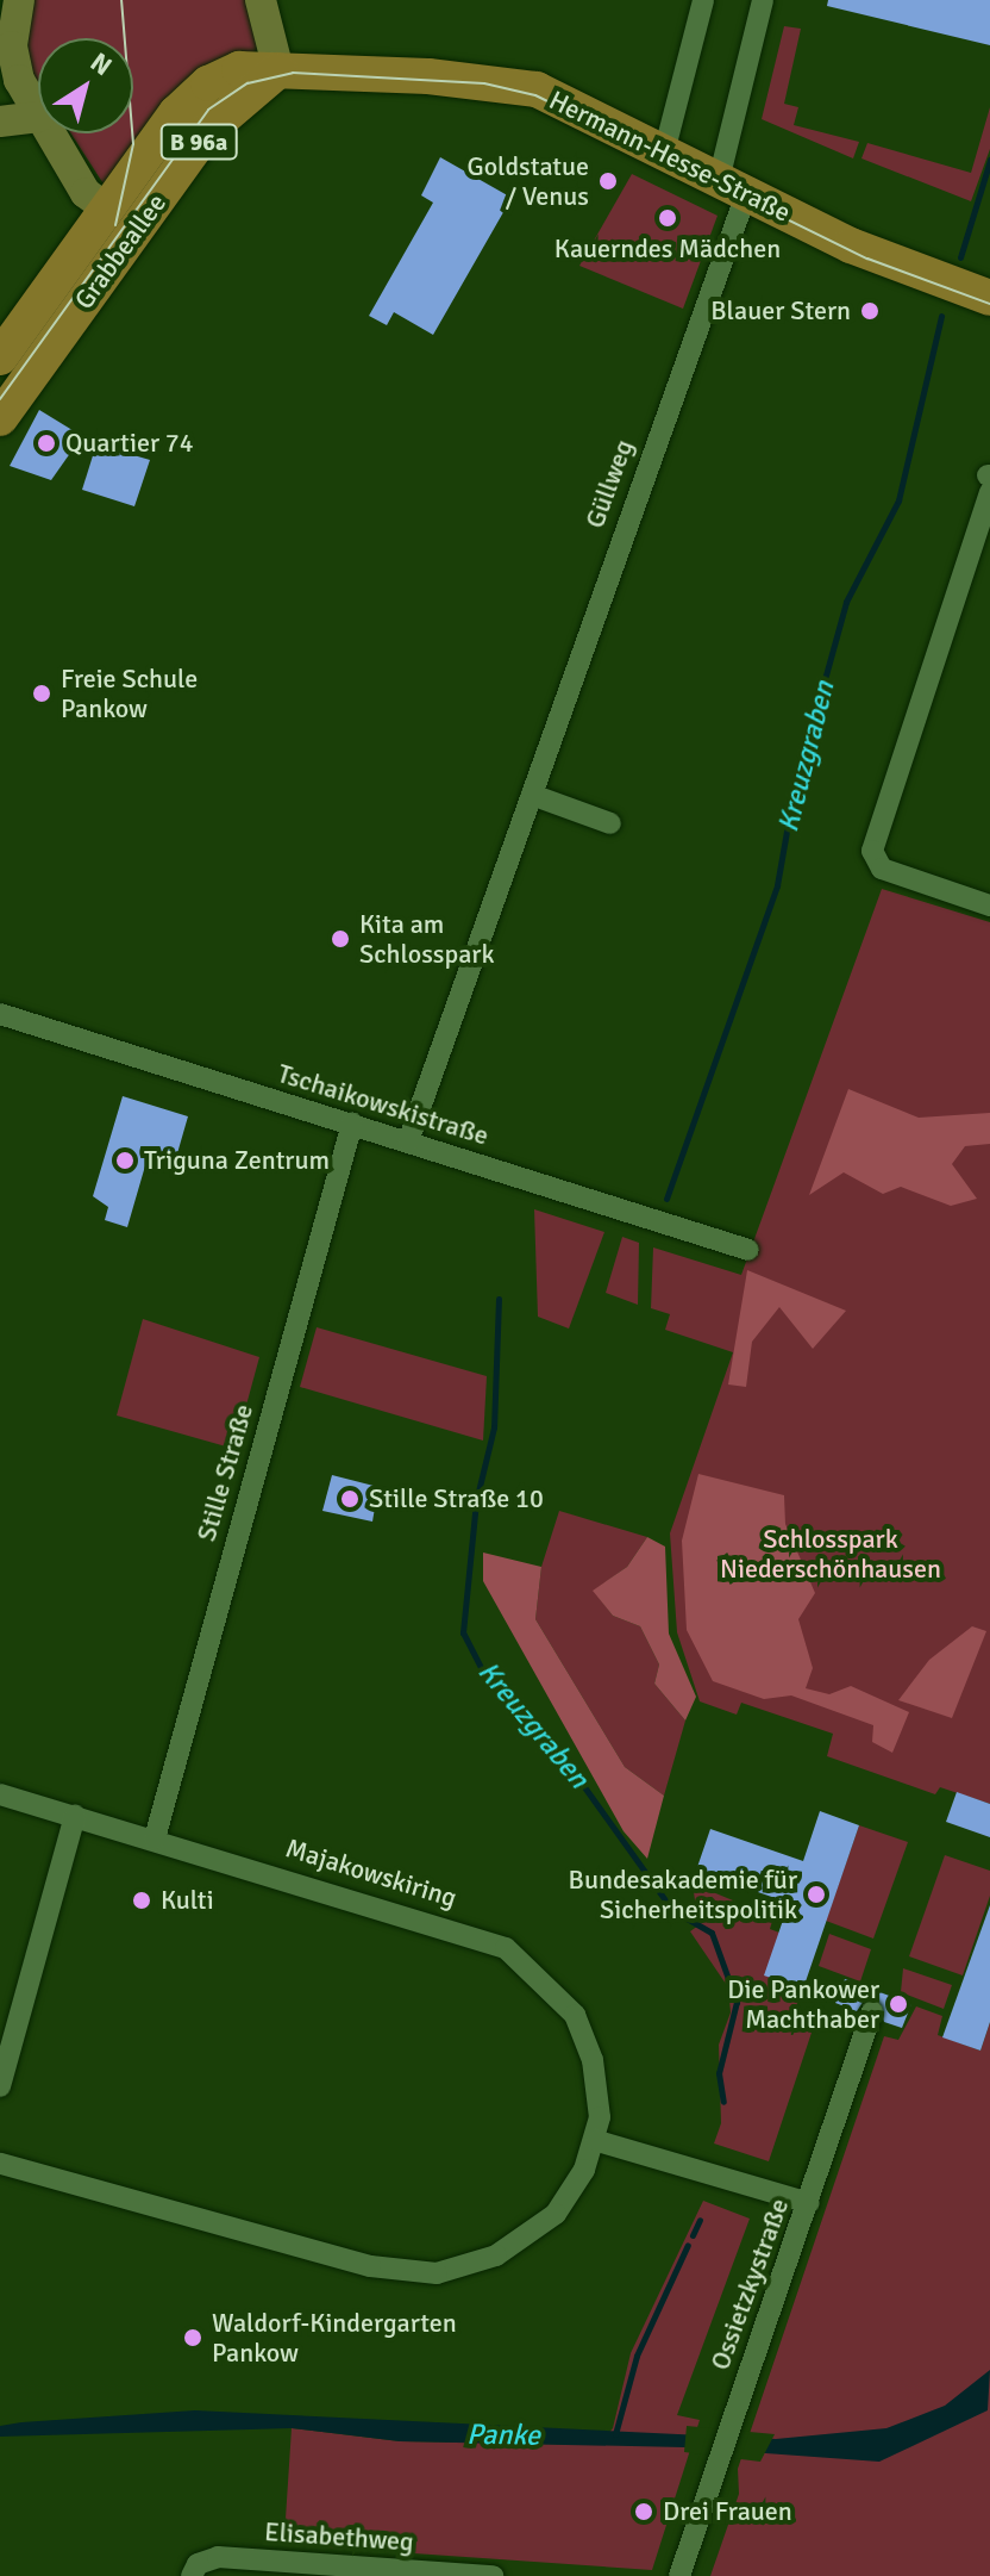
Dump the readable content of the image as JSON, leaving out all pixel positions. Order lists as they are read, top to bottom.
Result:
{
  "streets": {
    "main road": ["Hermann-Hesse-Straße", "Grabbeallee"],
    "street": [
      "Güllweg",
      "Tschaikowskistraße",
      "Stille Straße",
      "Majakowskiring",
      "Ossietzkystraße",
      "Elisabethweg"
    ]
  },
  "crossings": [
    ["Hermann-Hesse-Straße", "Grabbeallee"],
    ["Hermann-Hesse-Straße", "Güllweg"],
    ["Güllweg", "Tschaikowskistraße"],
    ["Tschaikowskistraße", "Stille Straße"],
    ["Stille Straße", "Majakowskiring"]
  ],
  "water": ["Kreuzgraben", "Panke"],
  "parks": ["Schlosspark Niederschönhausen"],
  "places": [
    "Goldstatue / Venus",
    "Kauerndes Mädchen",
    "Blauer Stern",
    "Quartier 74",
    "Freie Schule Pankow",
    "Kita am Schlosspark",
    "Triguna Zentrum",
    "Stille Straße 10",
    "Bundesakademie für Sicherheitspolitik",
    "Kulti",
    "Die Pankower Machthaber",
    "Waldorf-Kindergarten Pankow",
    "Drei Frauen"
  ],
  "north": "top right"
}
